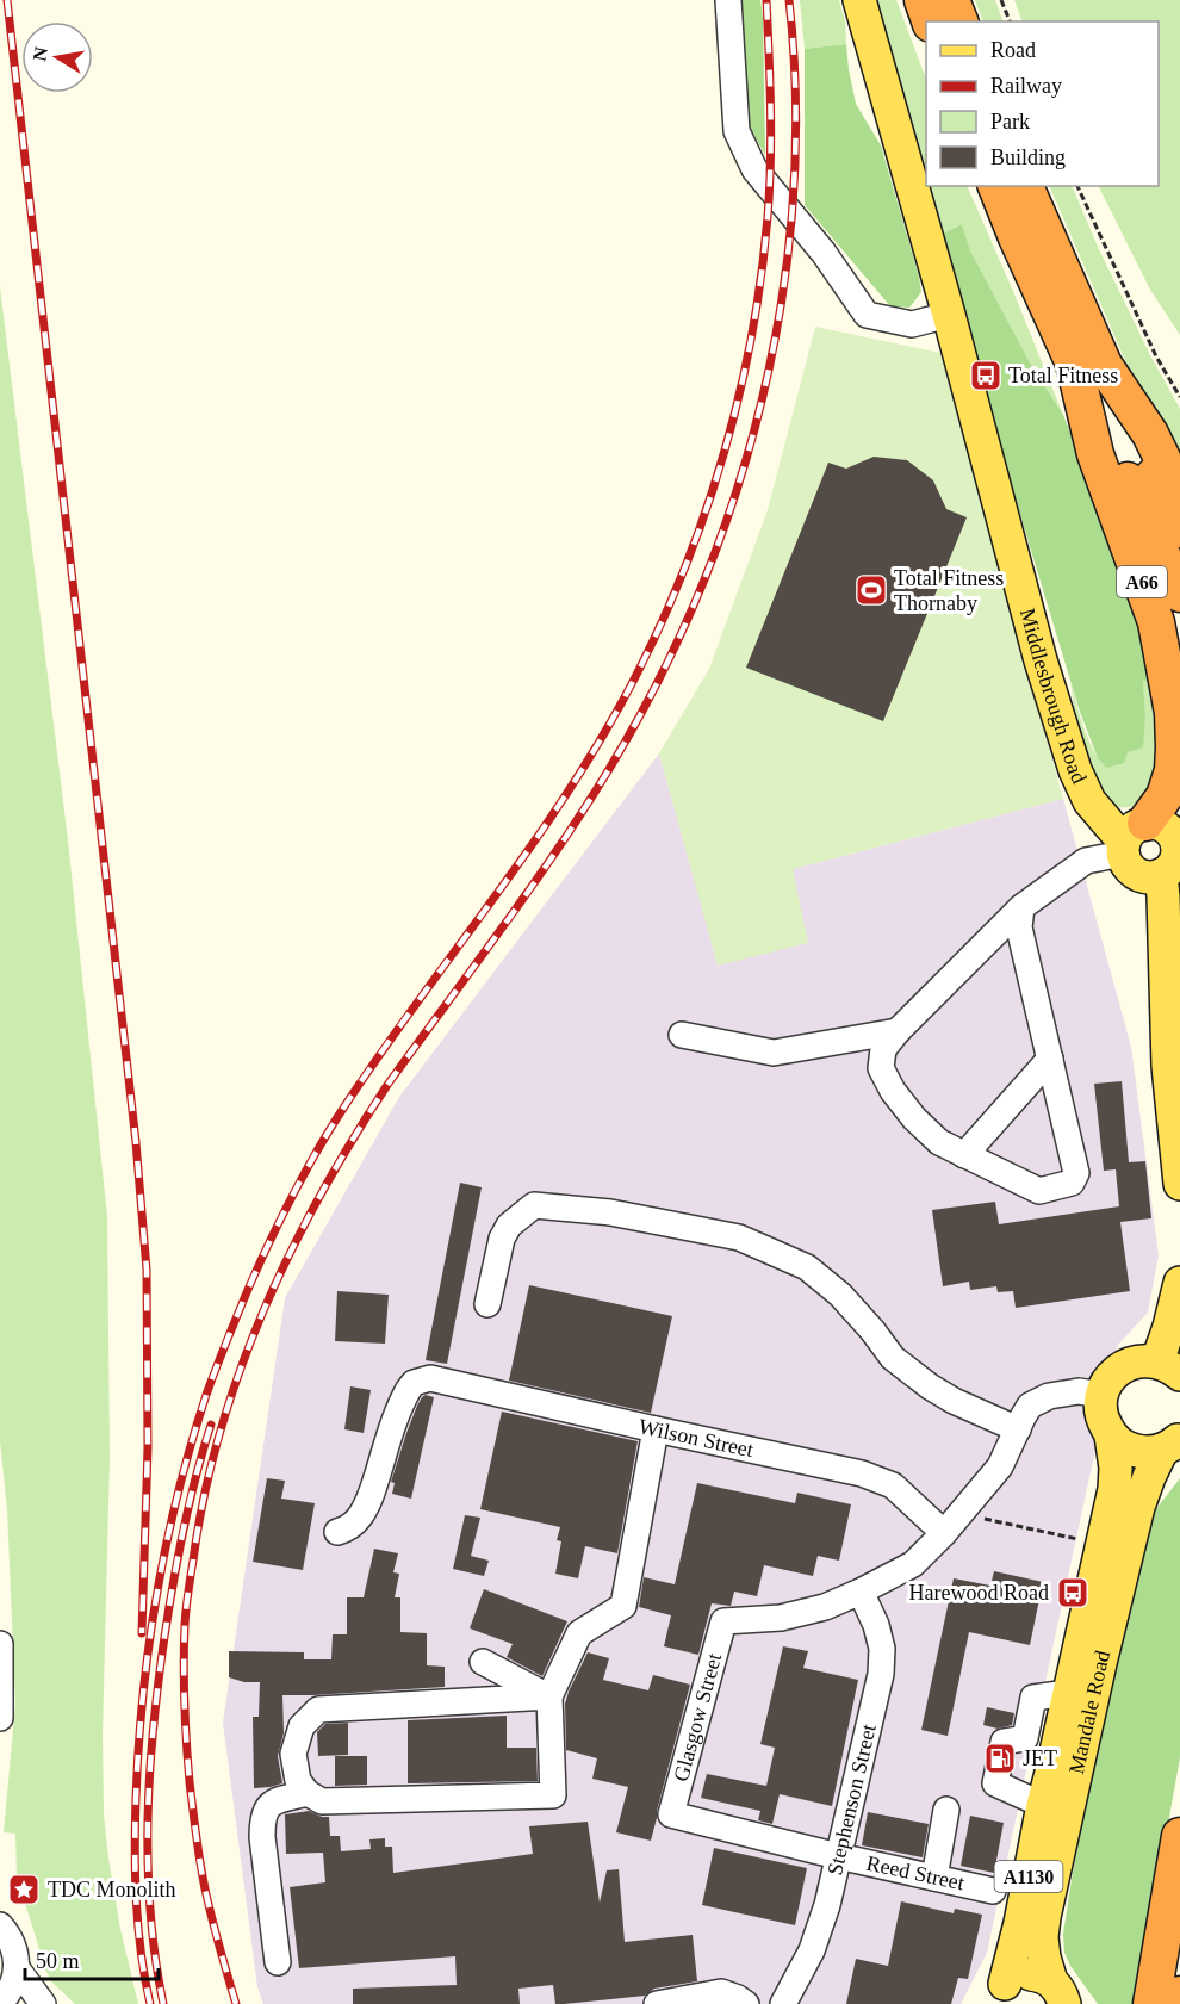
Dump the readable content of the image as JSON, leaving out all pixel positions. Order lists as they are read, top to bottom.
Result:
{
  "streets": {
    "highway": ["A66"],
    "main road": ["Middlesbrough Road", "Mandale Road", "A1130"],
    "street": [
      "Wilson Street",
      "Glasgow Street",
      "Stephenson Street",
      "Reed Street"
    ]
  },
  "crossings": [
    ["A66", "Middlesbrough Road"],
    ["Mandale Road", "A1130"],
    ["Glasgow Street", "Stephenson Street"],
    ["Glasgow Street", "Reed Street"],
    ["Stephenson Street", "Reed Street"]
  ],
  "places": {
    "bus stop": ["Total Fitness", "Harewood Road"],
    "sports": ["Total Fitness Thornaby"],
    "fuel station": ["JET"],
    "place": ["TDC Monolith"]
  },
  "legend": [
    "Road",
    "Railway",
    "Park",
    "Building"
  ],
  "scale_bar": "50 m",
  "north": "left"
}
